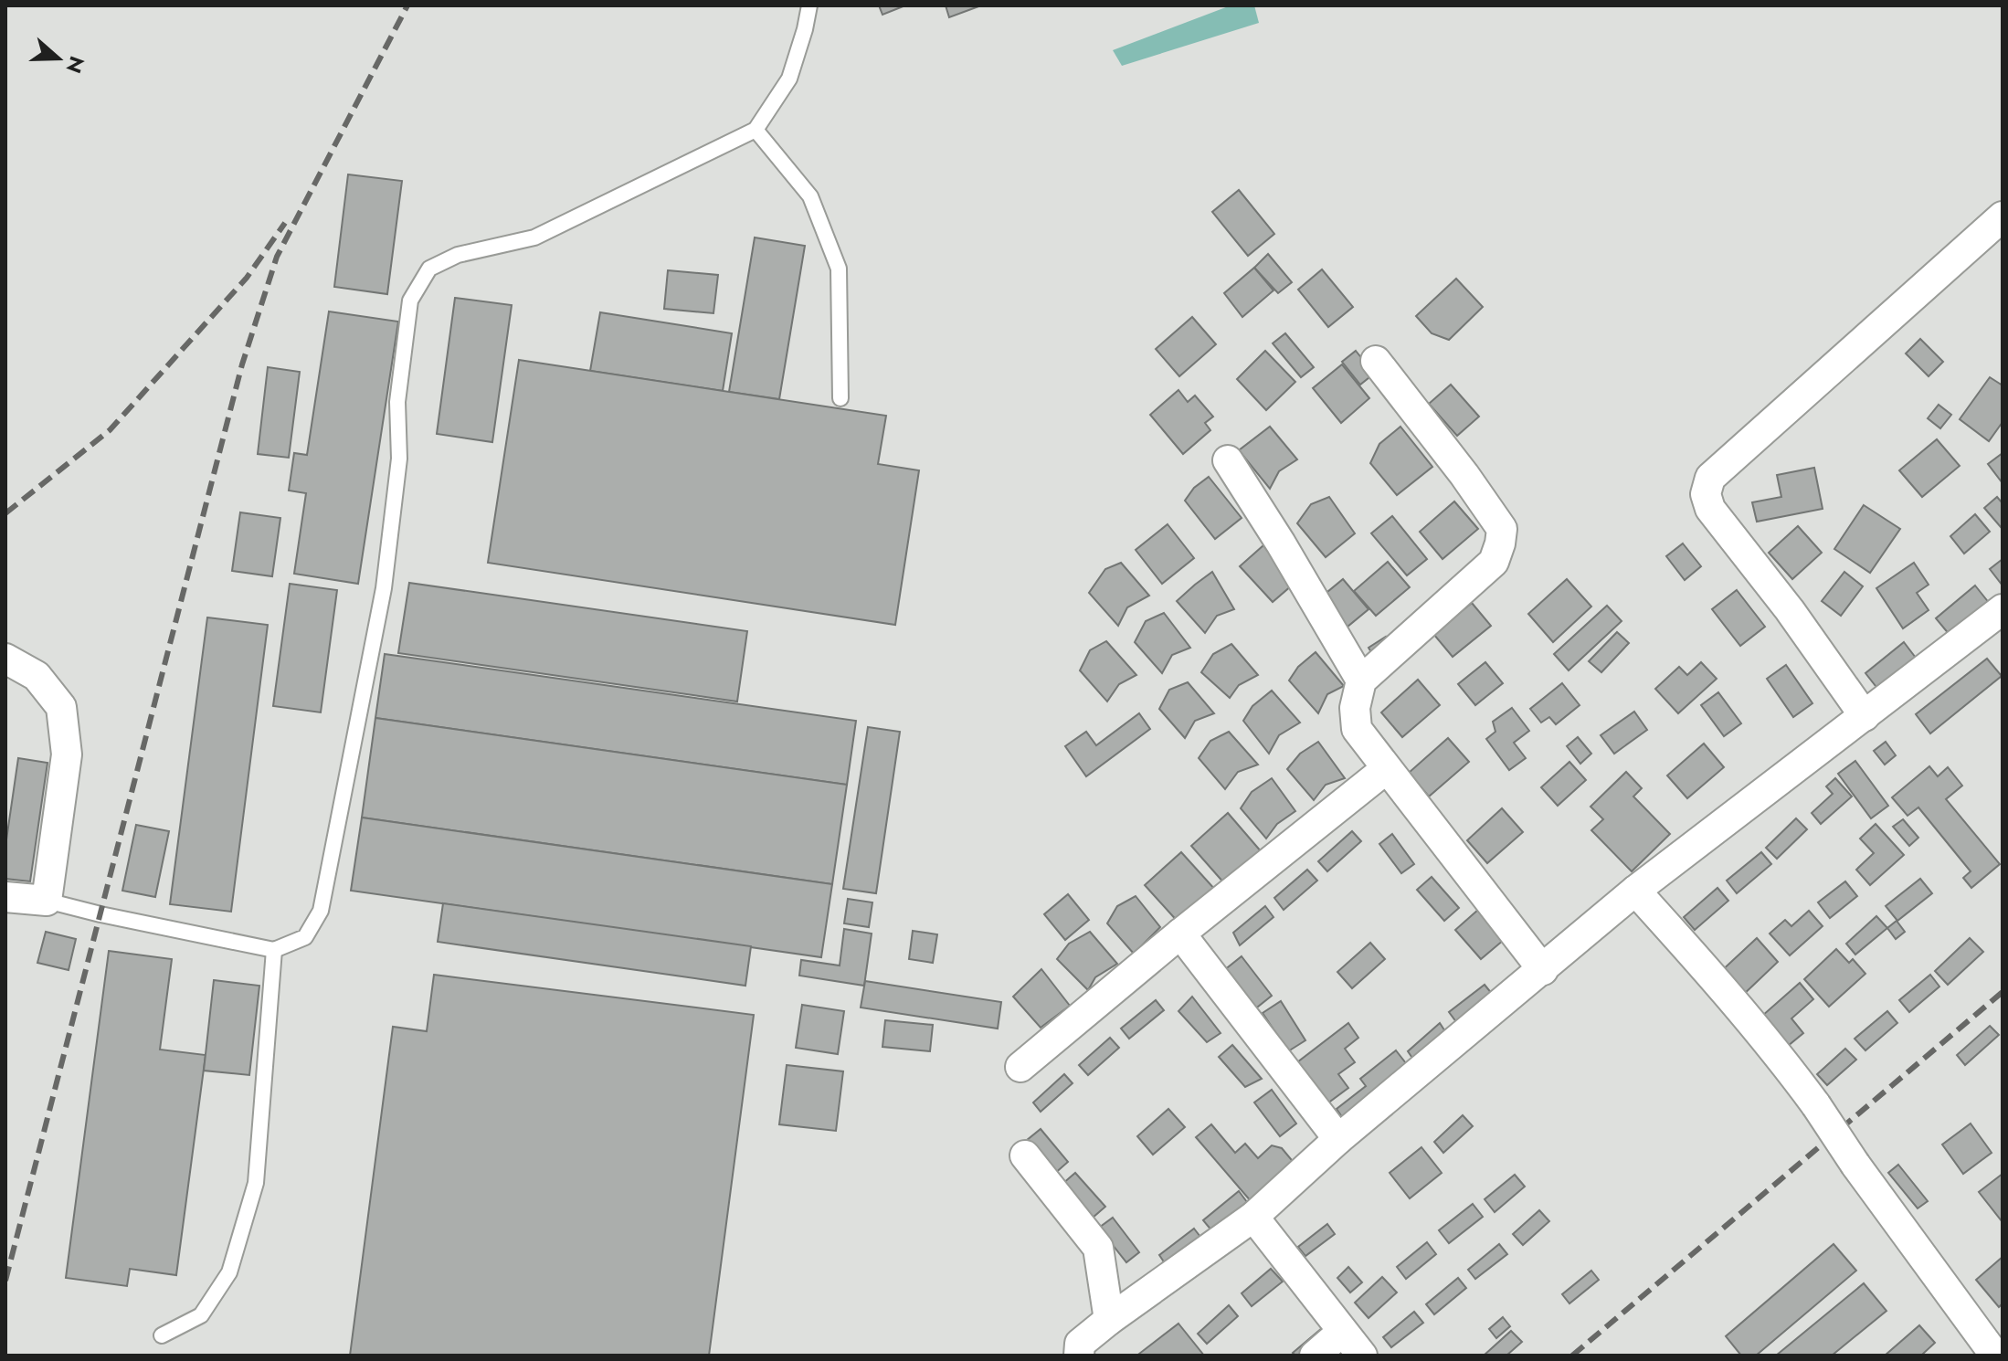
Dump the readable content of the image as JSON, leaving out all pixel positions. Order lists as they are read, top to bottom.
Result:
{
  "north": "right"
}
